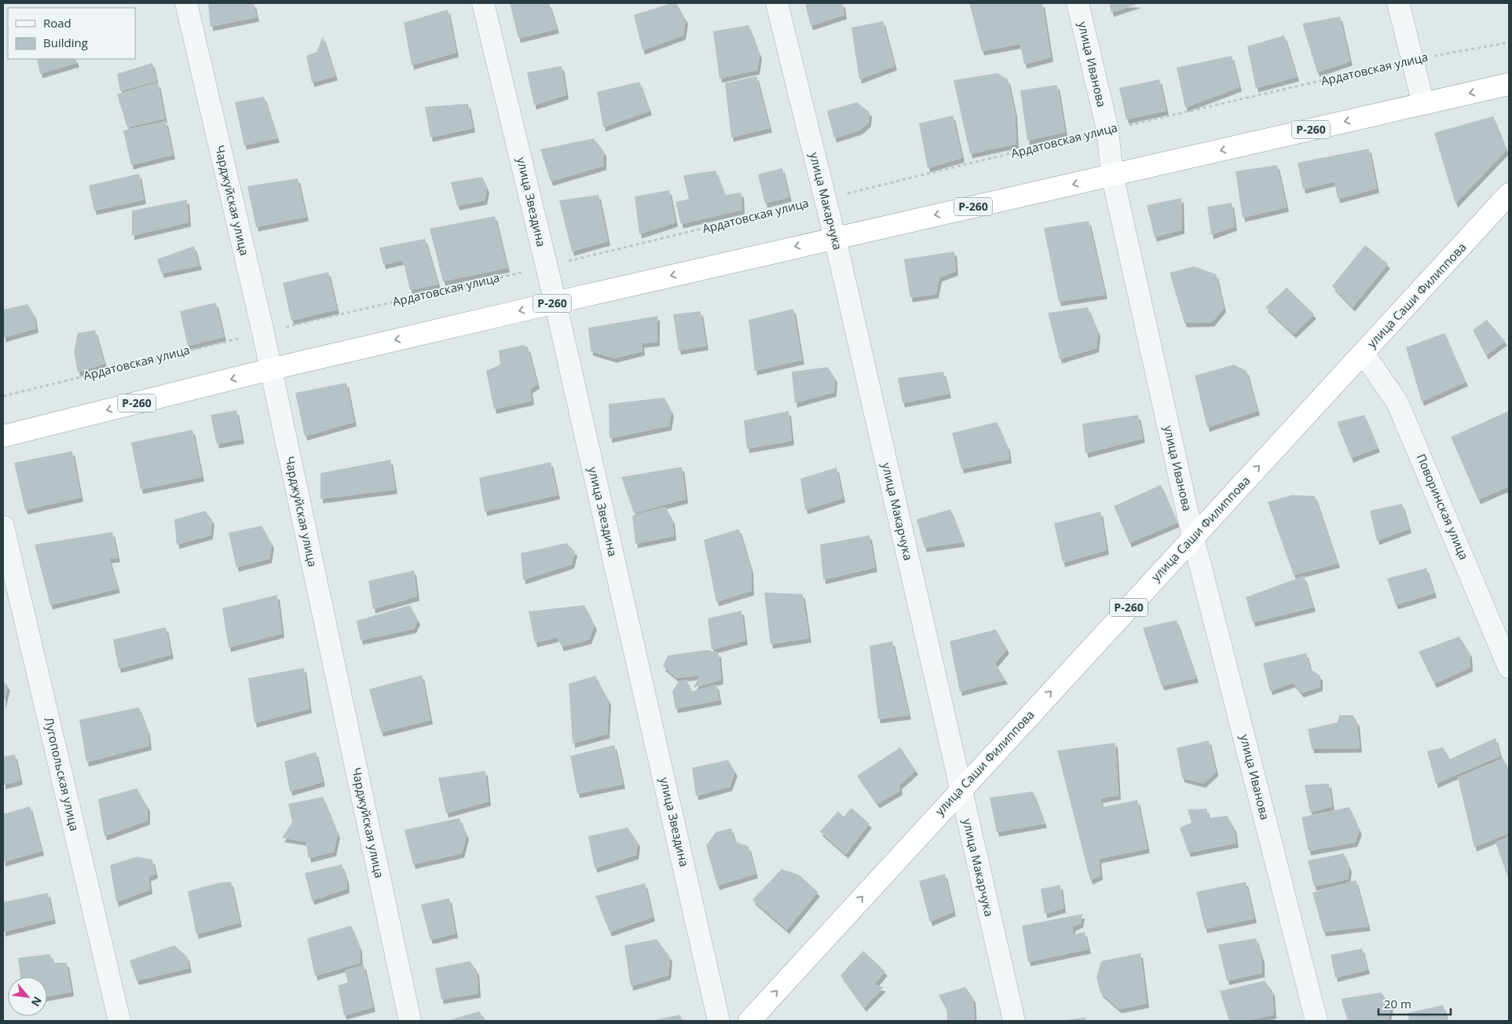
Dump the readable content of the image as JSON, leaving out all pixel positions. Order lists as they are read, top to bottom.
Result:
{
  "streets": {
    "highway": ["Р-260", "улица Саши Филиппова"],
    "street": [
      "улица Иванова",
      "Чарджуйская улица",
      "улица Макарчука",
      "улица Звездина",
      "Поворинская улица",
      "Лугопольская улица"
    ],
    "path": ["Ардатовская улица"]
  },
  "crossings": [
    ["улица Иванова", "Ардатовская улица"],
    ["улица Иванова", "Р-260"],
    ["улица Иванова", "улица Саши Филиппова"],
    ["Ардатовская улица", "Чарджуйская улица"],
    ["Ардатовская улица", "улица Макарчука"],
    ["Ардатовская улица", "улица Звездина"],
    ["Р-260", "Чарджуйская улица"],
    ["Р-260", "улица Макарчука"],
    ["Р-260", "улица Звездина"],
    ["улица Макарчука", "улица Саши Филиппова"],
    ["улица Саши Филиппова", "Поворинская улица"]
  ],
  "one_way": ["улица Саши Филиппова"],
  "legend": ["Road", "Building"],
  "scale_bar": "20 m",
  "north": "bottom right"
}
